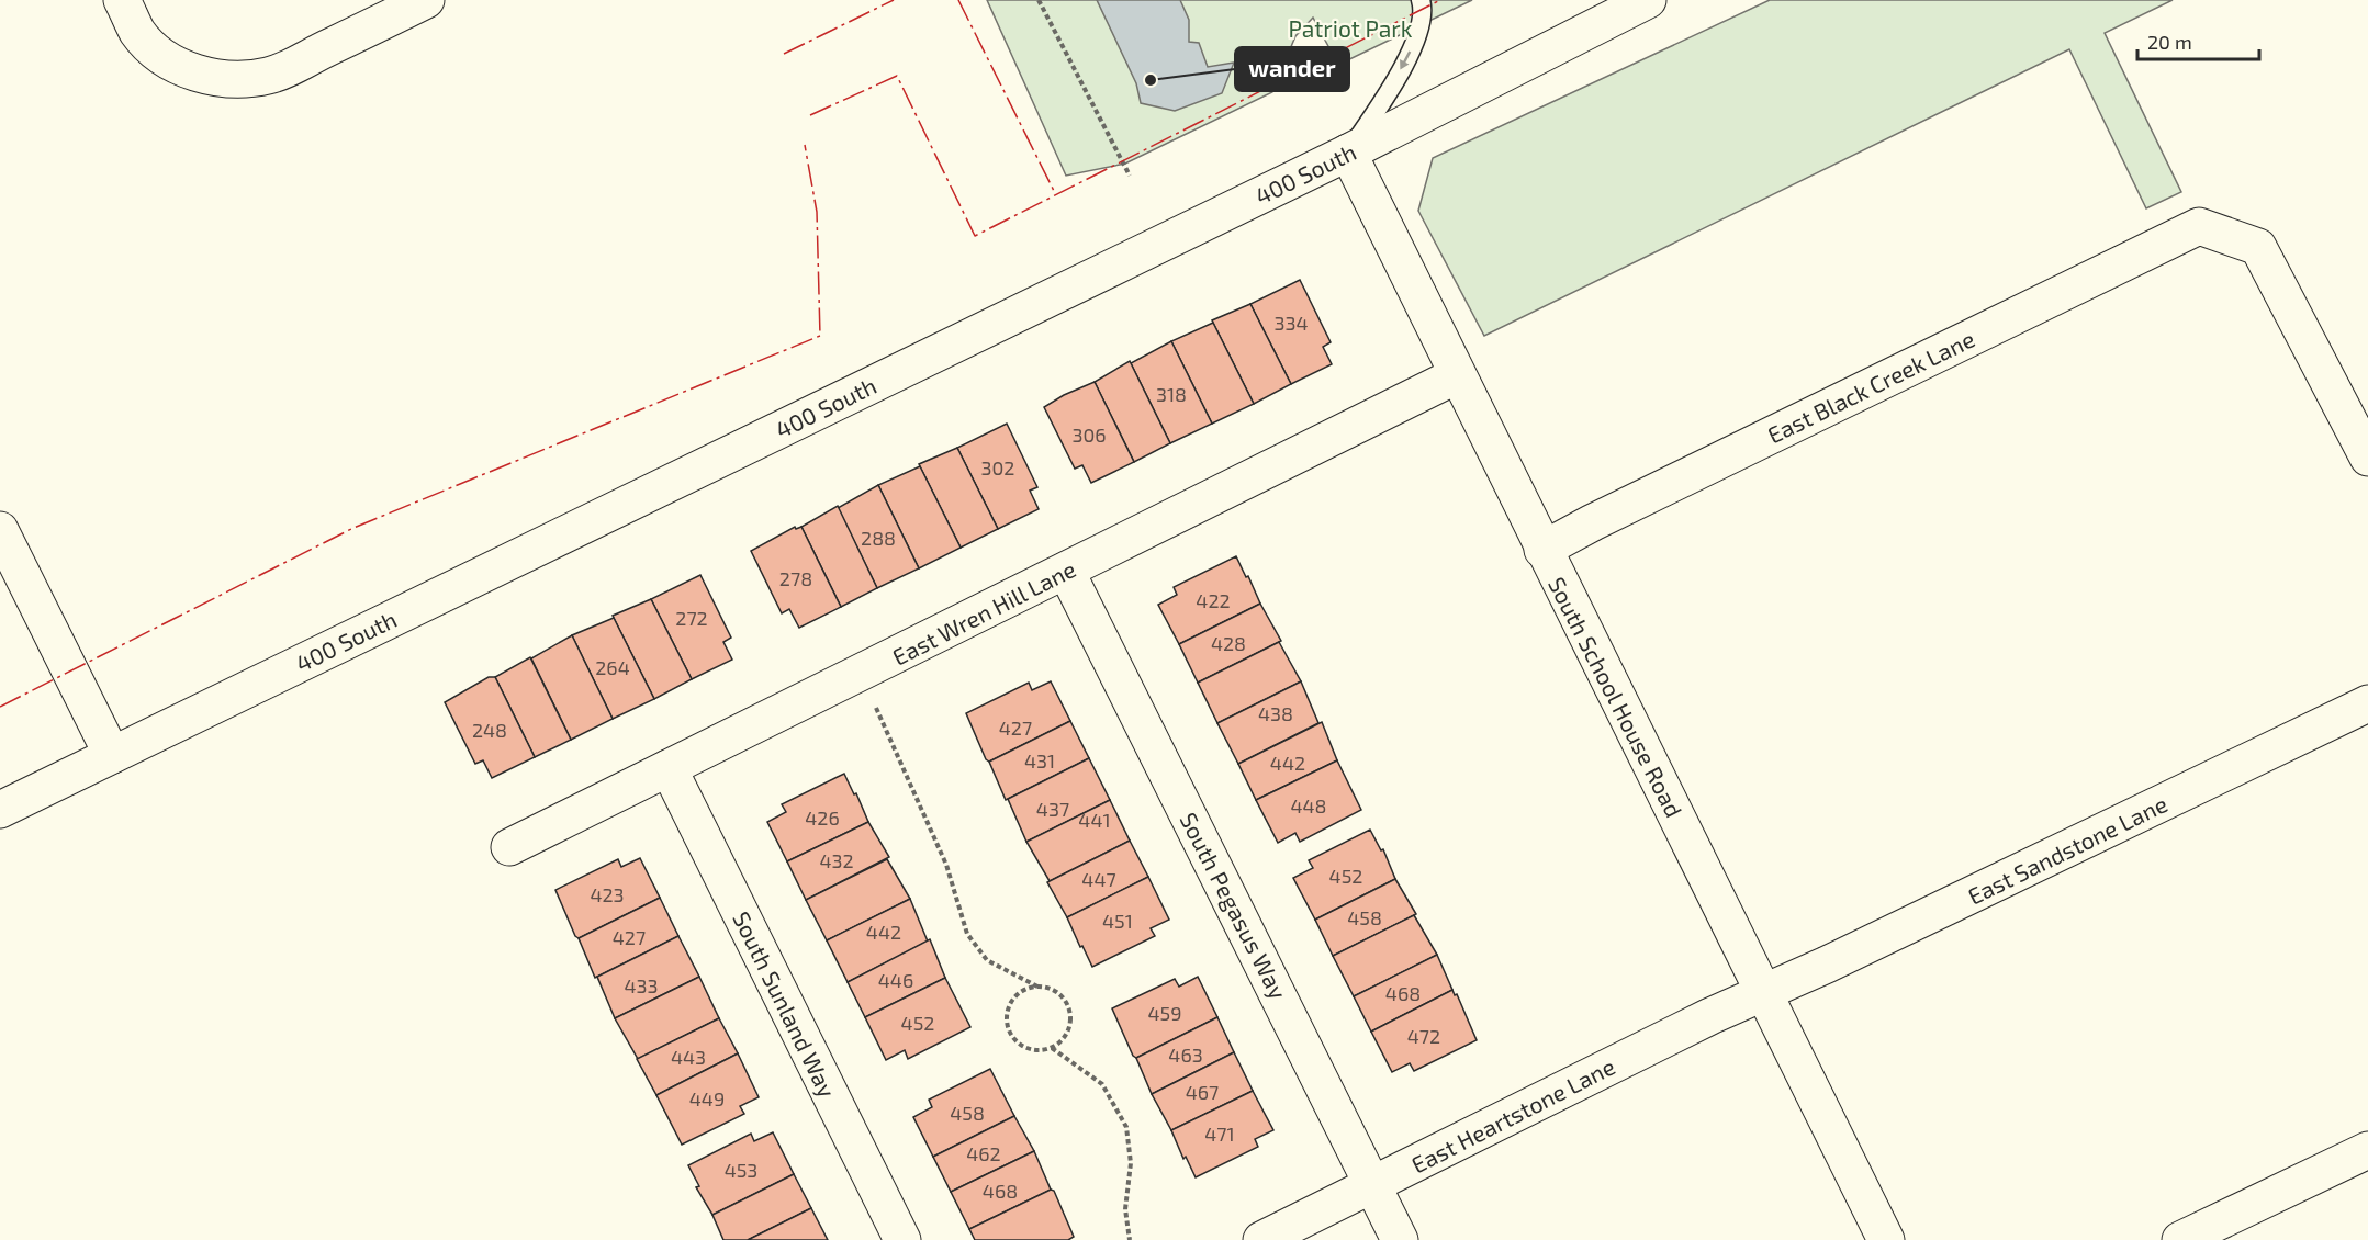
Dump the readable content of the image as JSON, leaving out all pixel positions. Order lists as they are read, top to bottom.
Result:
{
  "streets": {
    "street": [
      "400 South",
      "East Black Creek Lane",
      "East Wren Hill Lane",
      "South School House Road",
      "East Sandstone Lane",
      "South Pegasus Way",
      "South Sunland Way",
      "East Heartstone Lane"
    ]
  },
  "crossings": [
    ["400 South", "South School House Road"],
    ["East Black Creek Lane", "South School House Road"],
    ["East Wren Hill Lane", "South School House Road"],
    ["East Wren Hill Lane", "South Pegasus Way"],
    ["East Wren Hill Lane", "South Sunland Way"],
    ["South School House Road", "East Sandstone Lane"],
    ["South School House Road", "East Heartstone Lane"],
    ["East Sandstone Lane", "East Heartstone Lane"],
    ["South Pegasus Way", "East Heartstone Lane"]
  ],
  "parks": ["Patriot Park"],
  "places": ["wander"],
  "house_numbers": [
    "334",
    "318",
    "306",
    "302",
    "288",
    "278",
    "422",
    "272",
    "428",
    "264",
    "438",
    "427",
    "248",
    "431",
    "442",
    "448",
    "437",
    "426",
    "441",
    "432",
    "452",
    "447",
    "423",
    "458",
    "451",
    "442",
    "427",
    "446",
    "433",
    "468",
    "459",
    "452",
    "472",
    "463",
    "443",
    "467",
    "449",
    "458",
    "471",
    "462",
    "453",
    "468"
  ],
  "scale_bar": "20 m"
}
